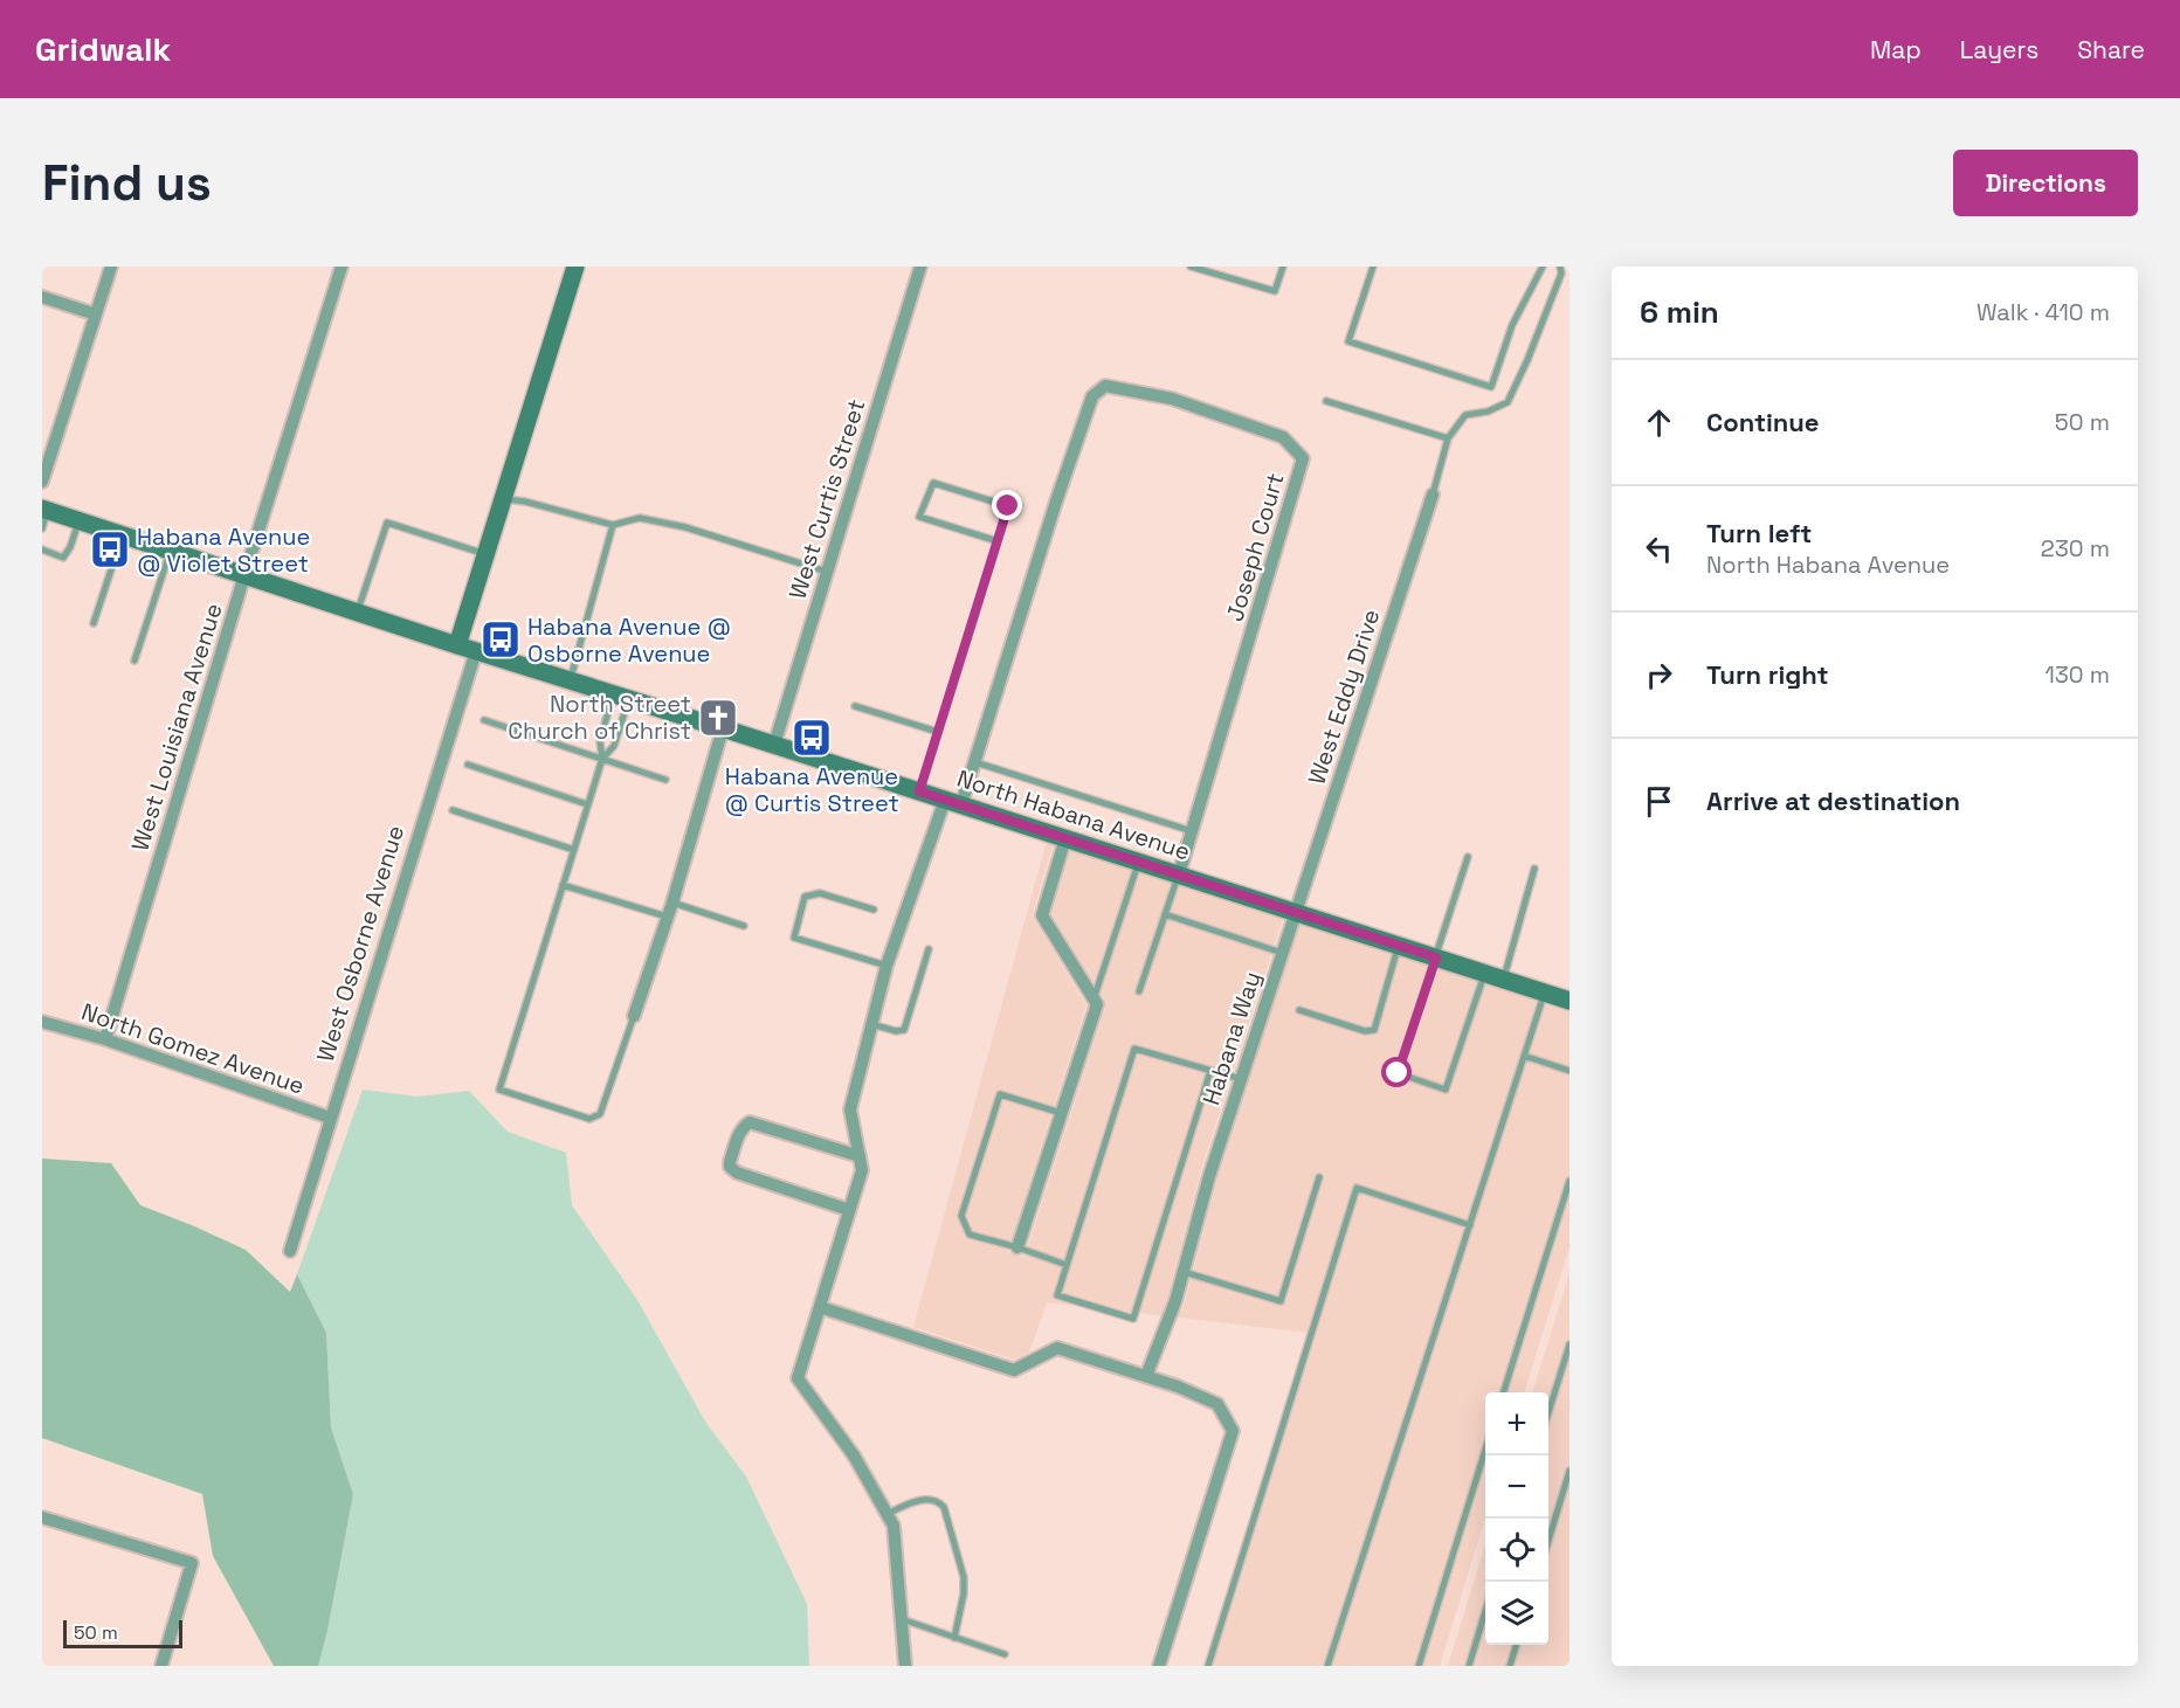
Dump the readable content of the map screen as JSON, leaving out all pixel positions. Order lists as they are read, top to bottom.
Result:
{
  "streets": {
    "street": [
      "West Curtis Street",
      "Joseph Court",
      "West Eddy Drive",
      "West Louisiana Avenue",
      "North Habana Avenue",
      "West Osborne Avenue",
      "Habana Way",
      "North Gomez Avenue"
    ]
  },
  "crossings": [
    ["West Curtis Street", "North Habana Avenue"],
    ["Joseph Court", "North Habana Avenue"],
    ["West Eddy Drive", "North Habana Avenue"],
    ["West Eddy Drive", "Habana Way"],
    ["West Louisiana Avenue", "North Habana Avenue"],
    ["West Louisiana Avenue", "North Gomez Avenue"],
    ["North Habana Avenue", "West Osborne Avenue"],
    ["North Habana Avenue", "Habana Way"],
    ["West Osborne Avenue", "North Gomez Avenue"]
  ],
  "places": {
    "bus stop": ["Habana Avenue @ Violet Street", "Habana Avenue @ Osborne Avenue", "Habana Avenue @ Curtis Street"],
    "church": ["North Street Church of Christ"]
  },
  "scale_bar": "50 m",
  "page": {
    "header": "Gridwalk",
    "nav": ["Map", "Layers", "Share"],
    "buttons": "Directions",
    "title": "Find us",
    "heading": ["6 min", "Walk · 410 m"],
    "list": [
      ["Continue", "50 m"],
      ["Turn left", "North Habana Avenue", "230 m"],
      ["Turn right", "130 m"],
      "Arrive at destination"
    ],
    "map_buttons": ["+", "−"],
    "scale": "50 m"
  }
}
